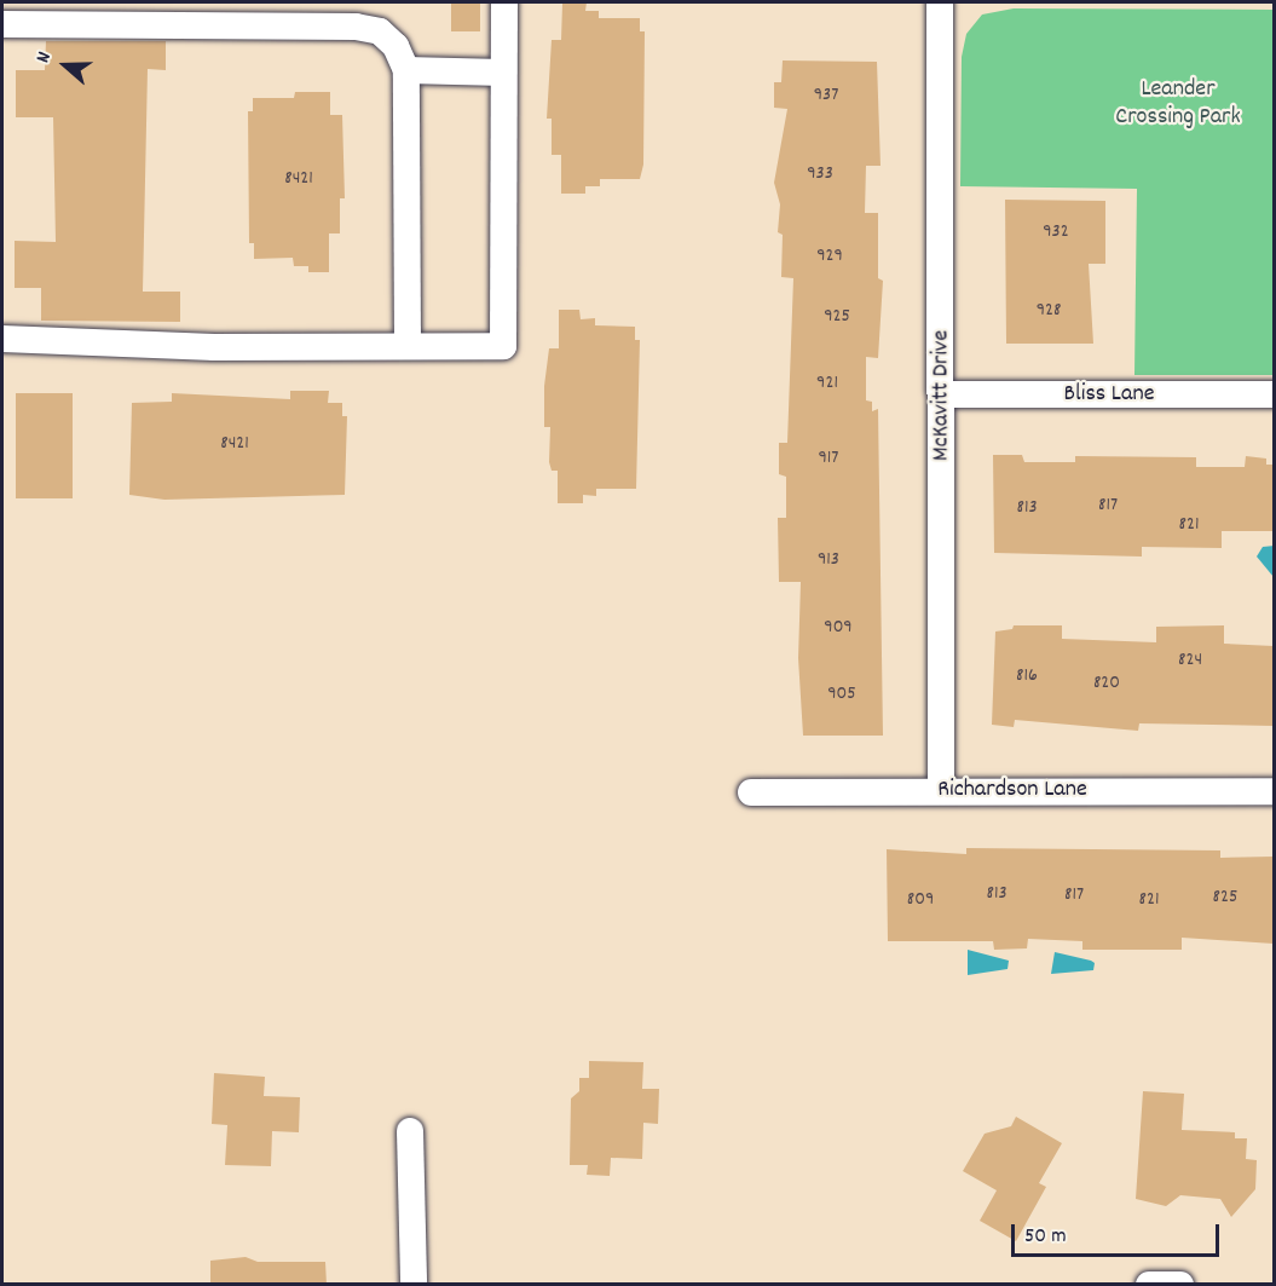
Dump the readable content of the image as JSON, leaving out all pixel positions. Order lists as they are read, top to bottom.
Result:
{
  "streets": {
    "street": ["Bliss Lane", "McKavitt Drive", "Richardson Lane"]
  },
  "crossings": [
    ["Bliss Lane", "McKavitt Drive"],
    ["McKavitt Drive", "Richardson Lane"]
  ],
  "parks": ["Leander Crossing Park"],
  "house_numbers": [
    "937",
    "933",
    "8421",
    "932",
    "929",
    "928",
    "925",
    "921",
    "8421",
    "917",
    "817",
    "813",
    "821",
    "913",
    "909",
    "824",
    "816",
    "820",
    "905",
    "813",
    "817",
    "825",
    "809",
    "821"
  ],
  "scale_bar": "50 m",
  "north": "left"
}
